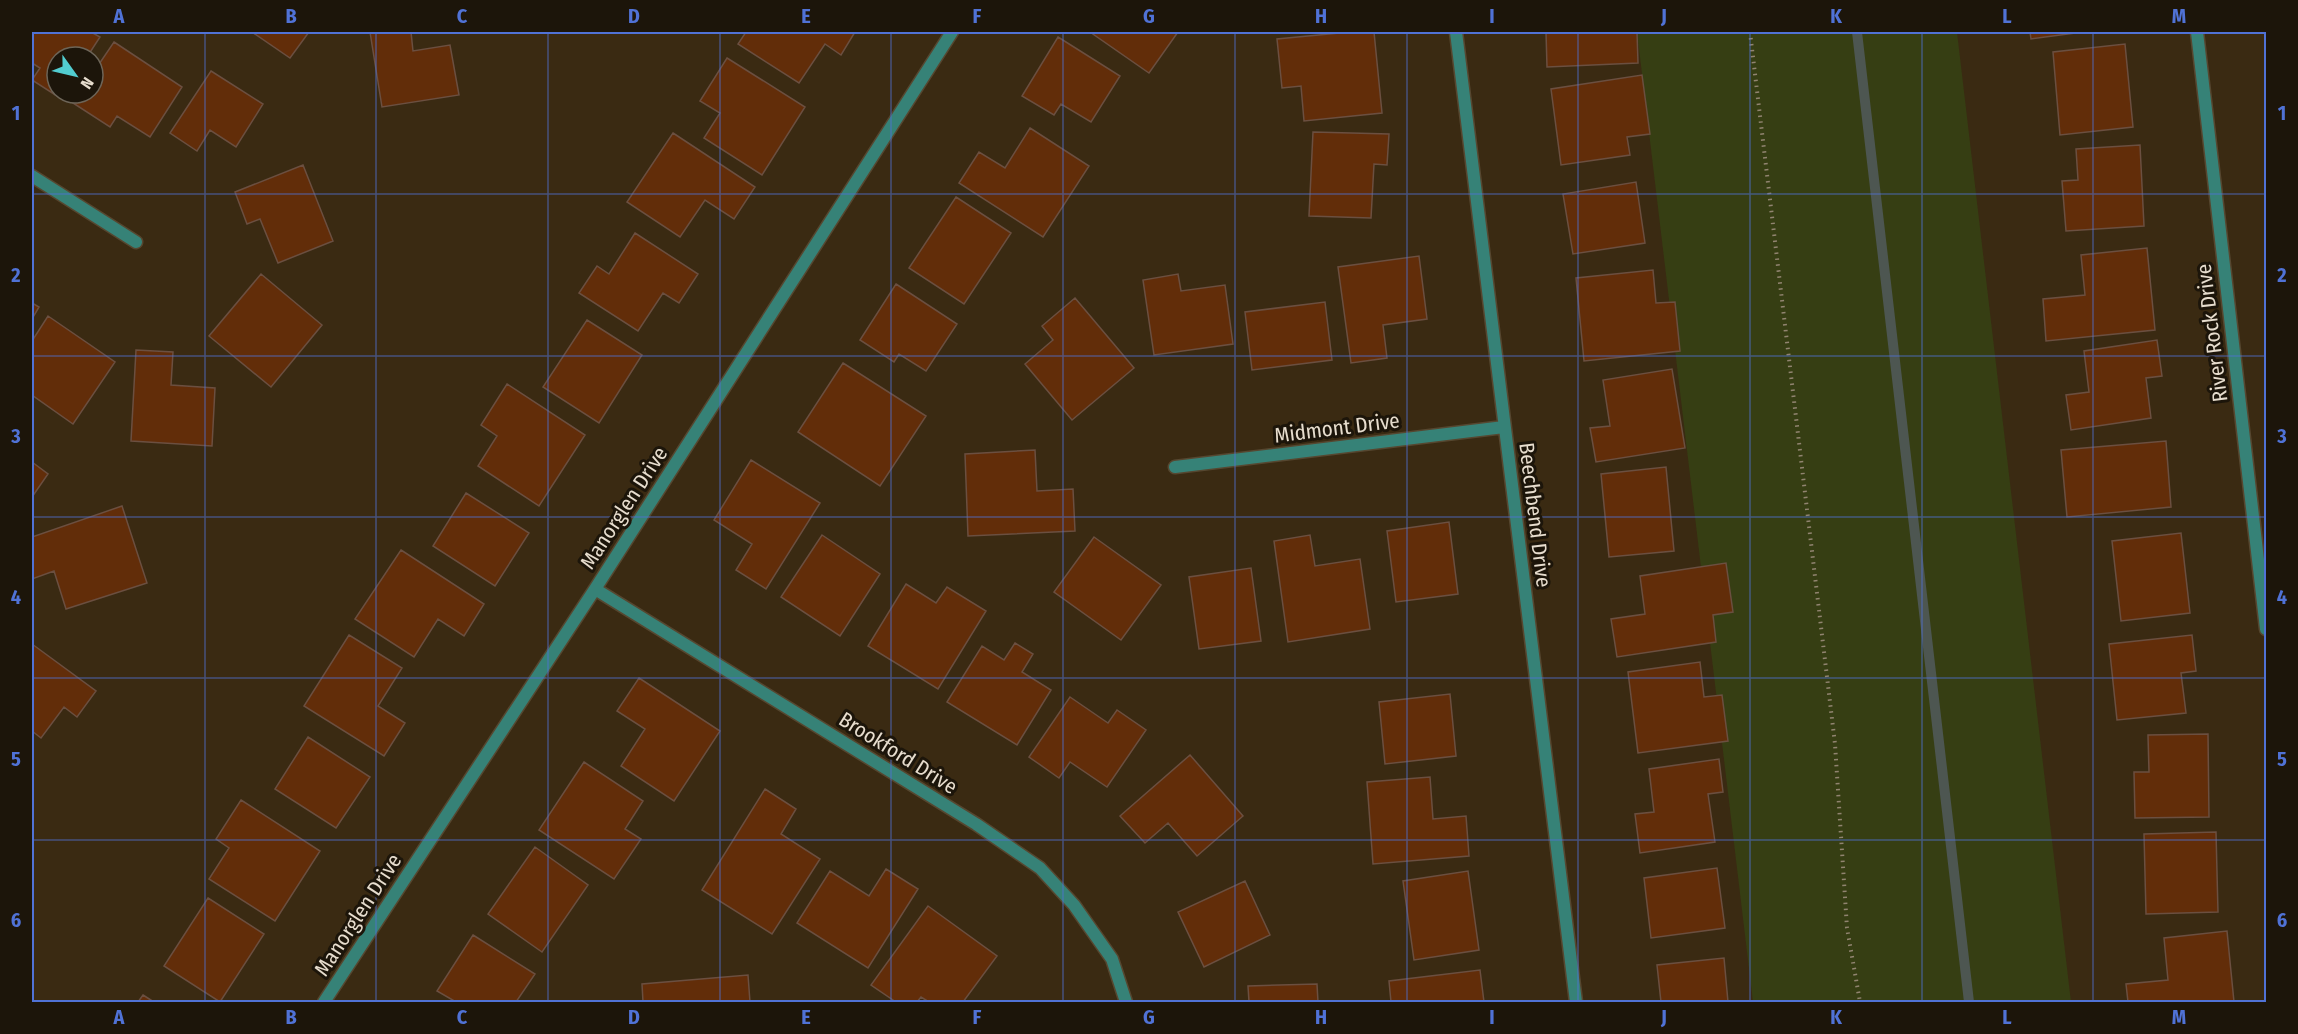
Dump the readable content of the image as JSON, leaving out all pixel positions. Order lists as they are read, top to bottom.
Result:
{
  "streets": {
    "street": [
      "River Rock Drive",
      "Midmont Drive",
      "Manorglen Drive",
      "Beechbend Drive",
      "Brookford Drive"
    ]
  },
  "crossings": [
    ["Midmont Drive", "Beechbend Drive"],
    ["Manorglen Drive", "Brookford Drive"]
  ],
  "north": "bottom right",
  "grid": {
    "columns": [
      "A",
      "B",
      "C",
      "D",
      "E",
      "F",
      "G",
      "H",
      "I",
      "J",
      "K",
      "L",
      "M"
    ],
    "rows": [
      "1",
      "2",
      "3",
      "4",
      "5",
      "6"
    ]
  }
}
